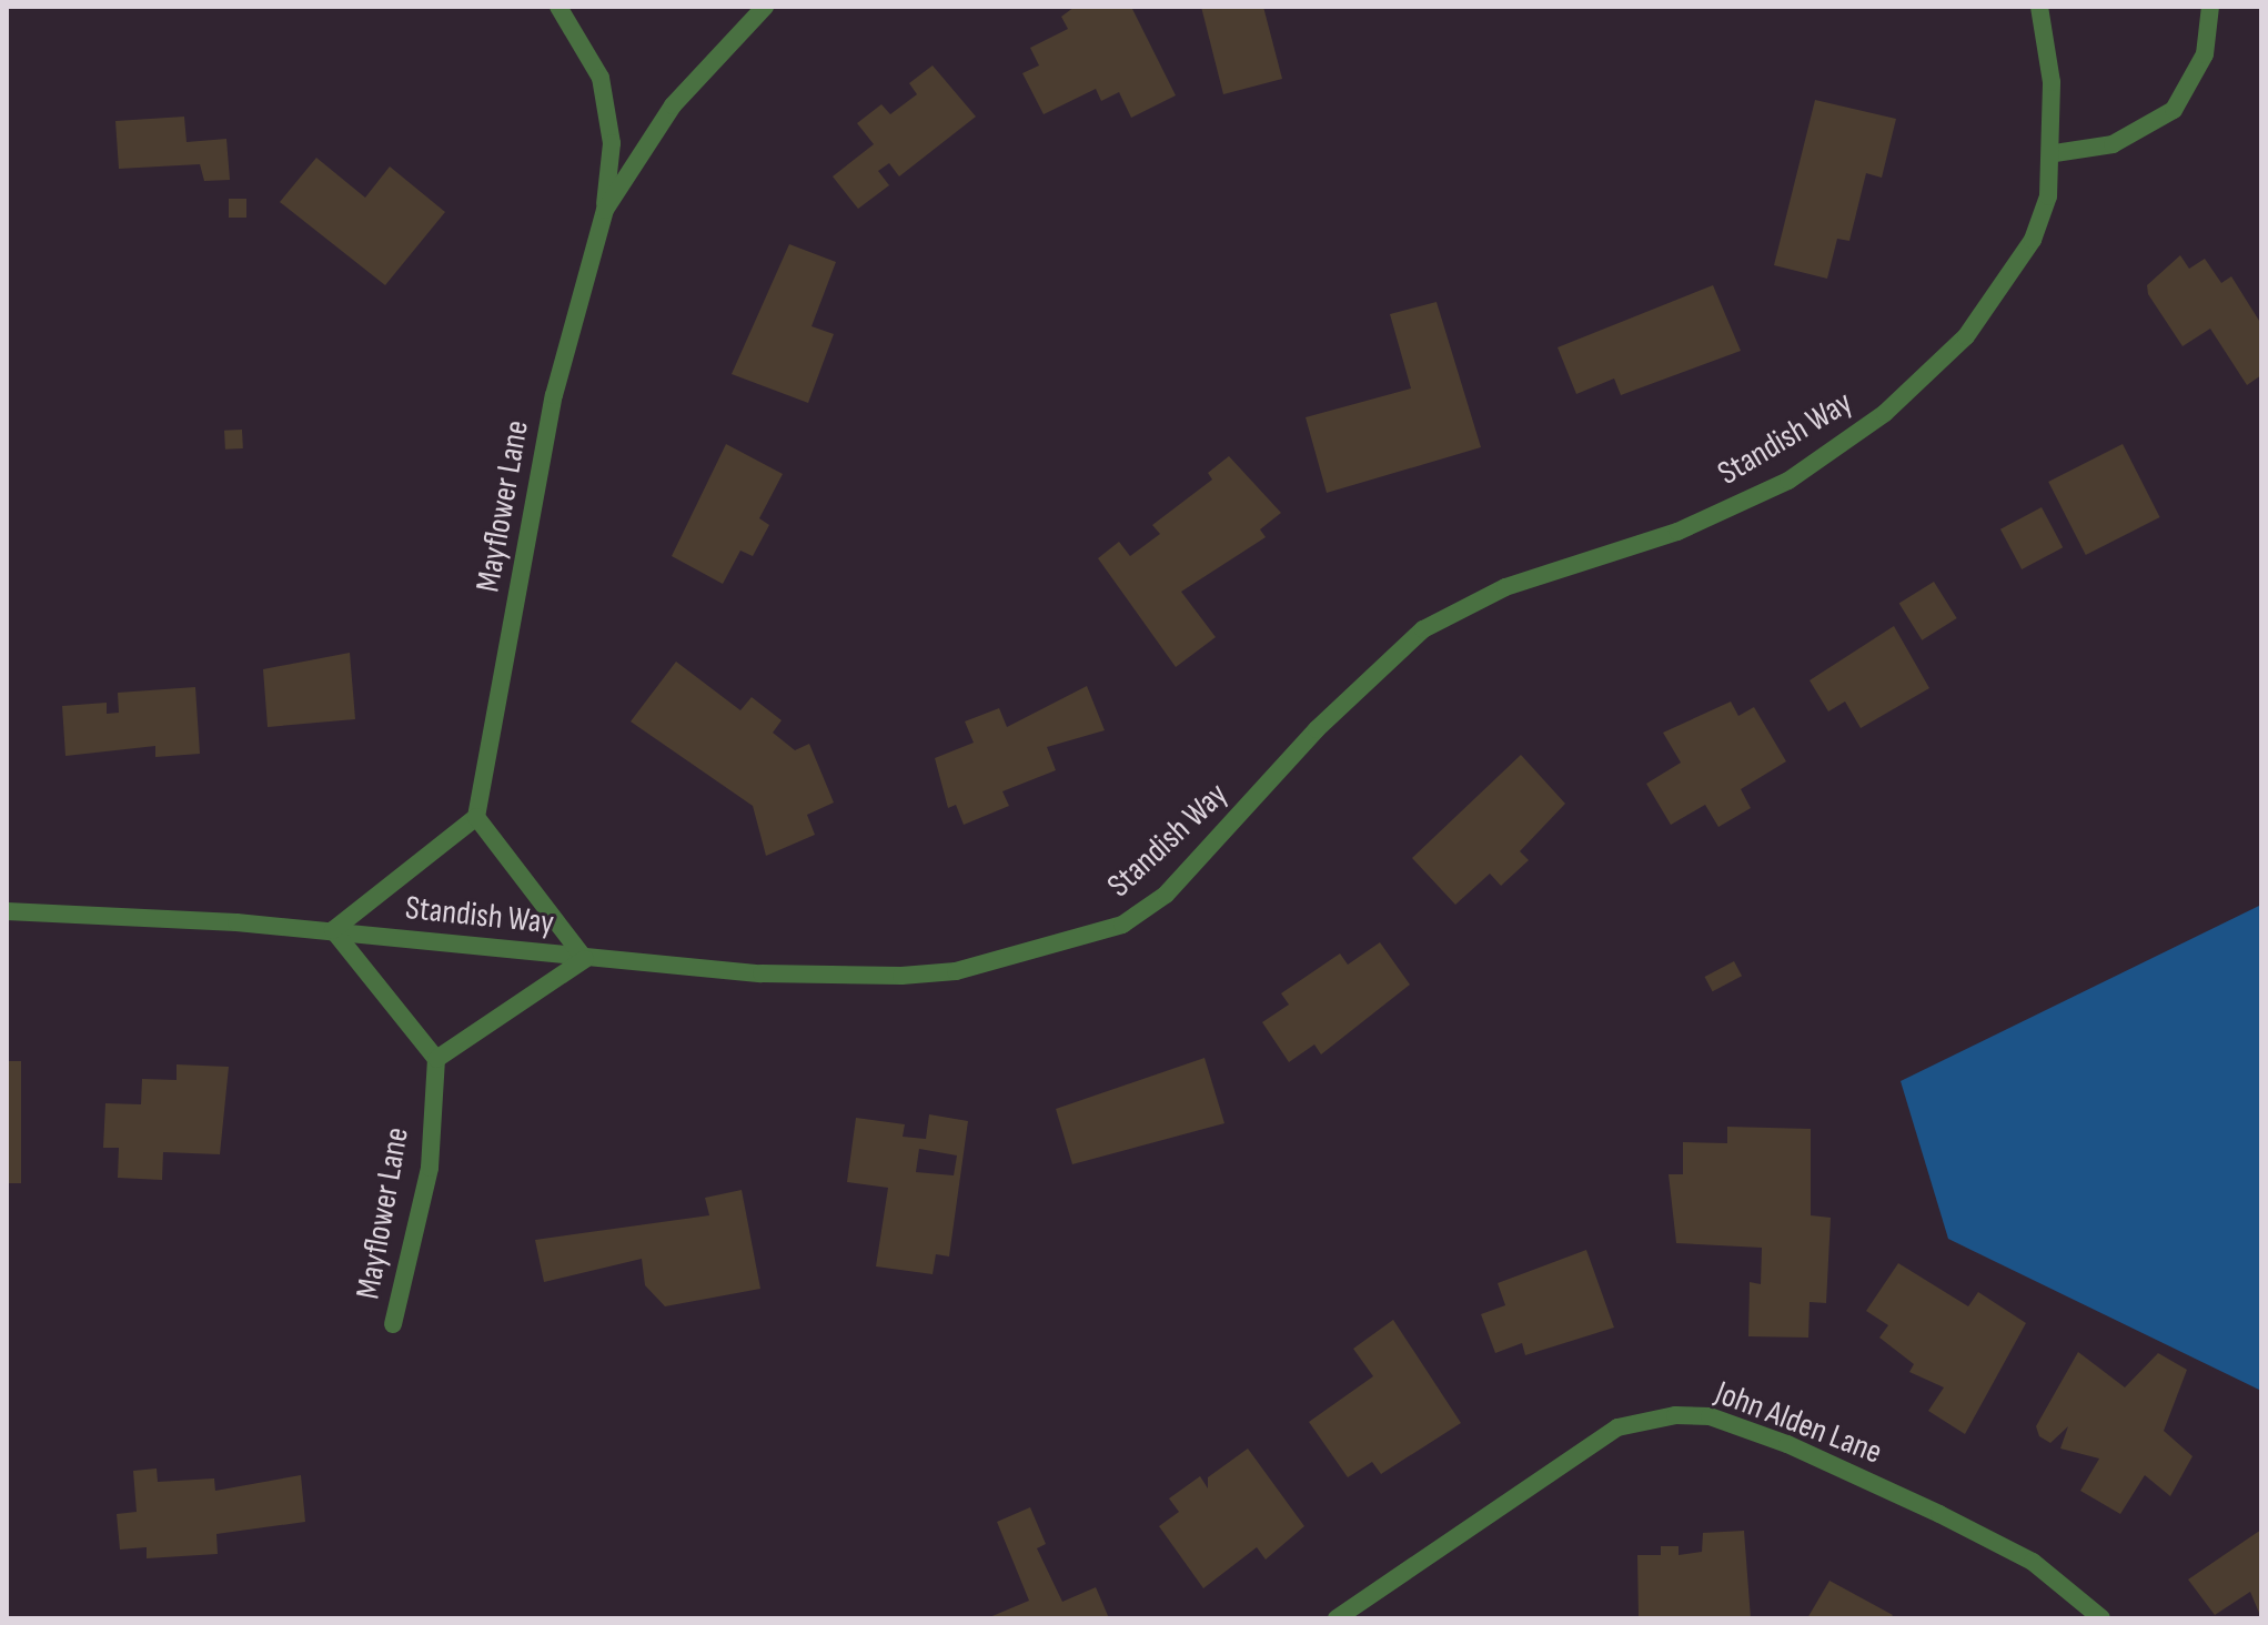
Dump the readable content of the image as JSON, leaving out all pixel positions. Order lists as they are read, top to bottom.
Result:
{
  "streets": {
    "street": ["Standish Way", "Mayflower Lane", "John Alden Lane"]
  }
}
